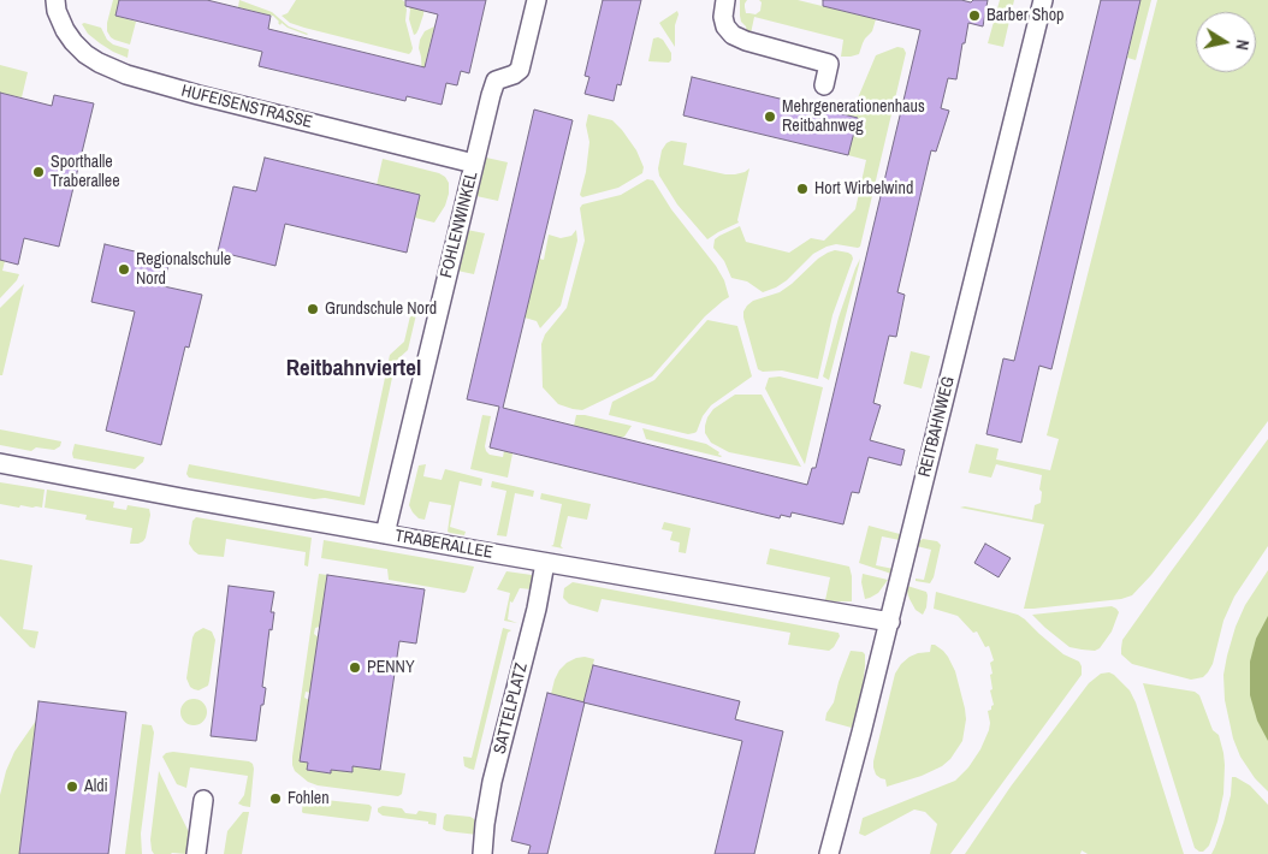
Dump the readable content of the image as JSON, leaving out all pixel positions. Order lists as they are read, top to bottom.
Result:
{
  "streets": {
    "street": [
      "HUFEISENSTRASSE",
      "FOHLENWINKEL",
      "REITBAHNWEG",
      "TRABERALLEE",
      "SATTELPLATZ"
    ]
  },
  "crossings": [
    ["HUFEISENSTRASSE", "FOHLENWINKEL"],
    ["FOHLENWINKEL", "TRABERALLEE"],
    ["REITBAHNWEG", "TRABERALLEE"],
    ["TRABERALLEE", "SATTELPLATZ"]
  ],
  "districts": ["Reitbahnviertel"],
  "places": [
    "Barber Shop",
    "Mehrgenerationenhaus Reitbahnweg",
    "Sporthalle Traberallee",
    "Hort Wirbelwind",
    "Regionalschule Nord",
    "Grundschule Nord",
    "PENNY",
    "Aldi",
    "Fohlen"
  ],
  "north": "right"
}
